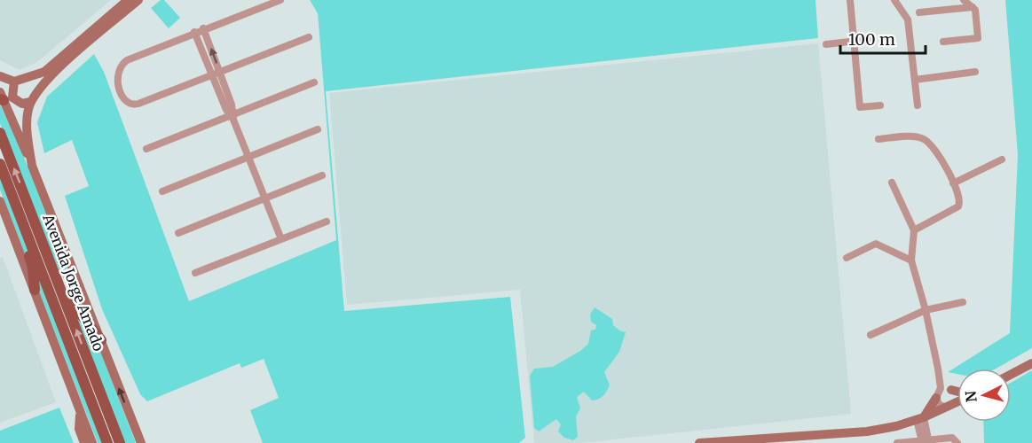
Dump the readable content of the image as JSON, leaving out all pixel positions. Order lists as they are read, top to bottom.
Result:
{
  "streets": {
    "main road": ["Avenida Jorge Amado"]
  },
  "scale_bar": "100 m",
  "north": "left"
}
